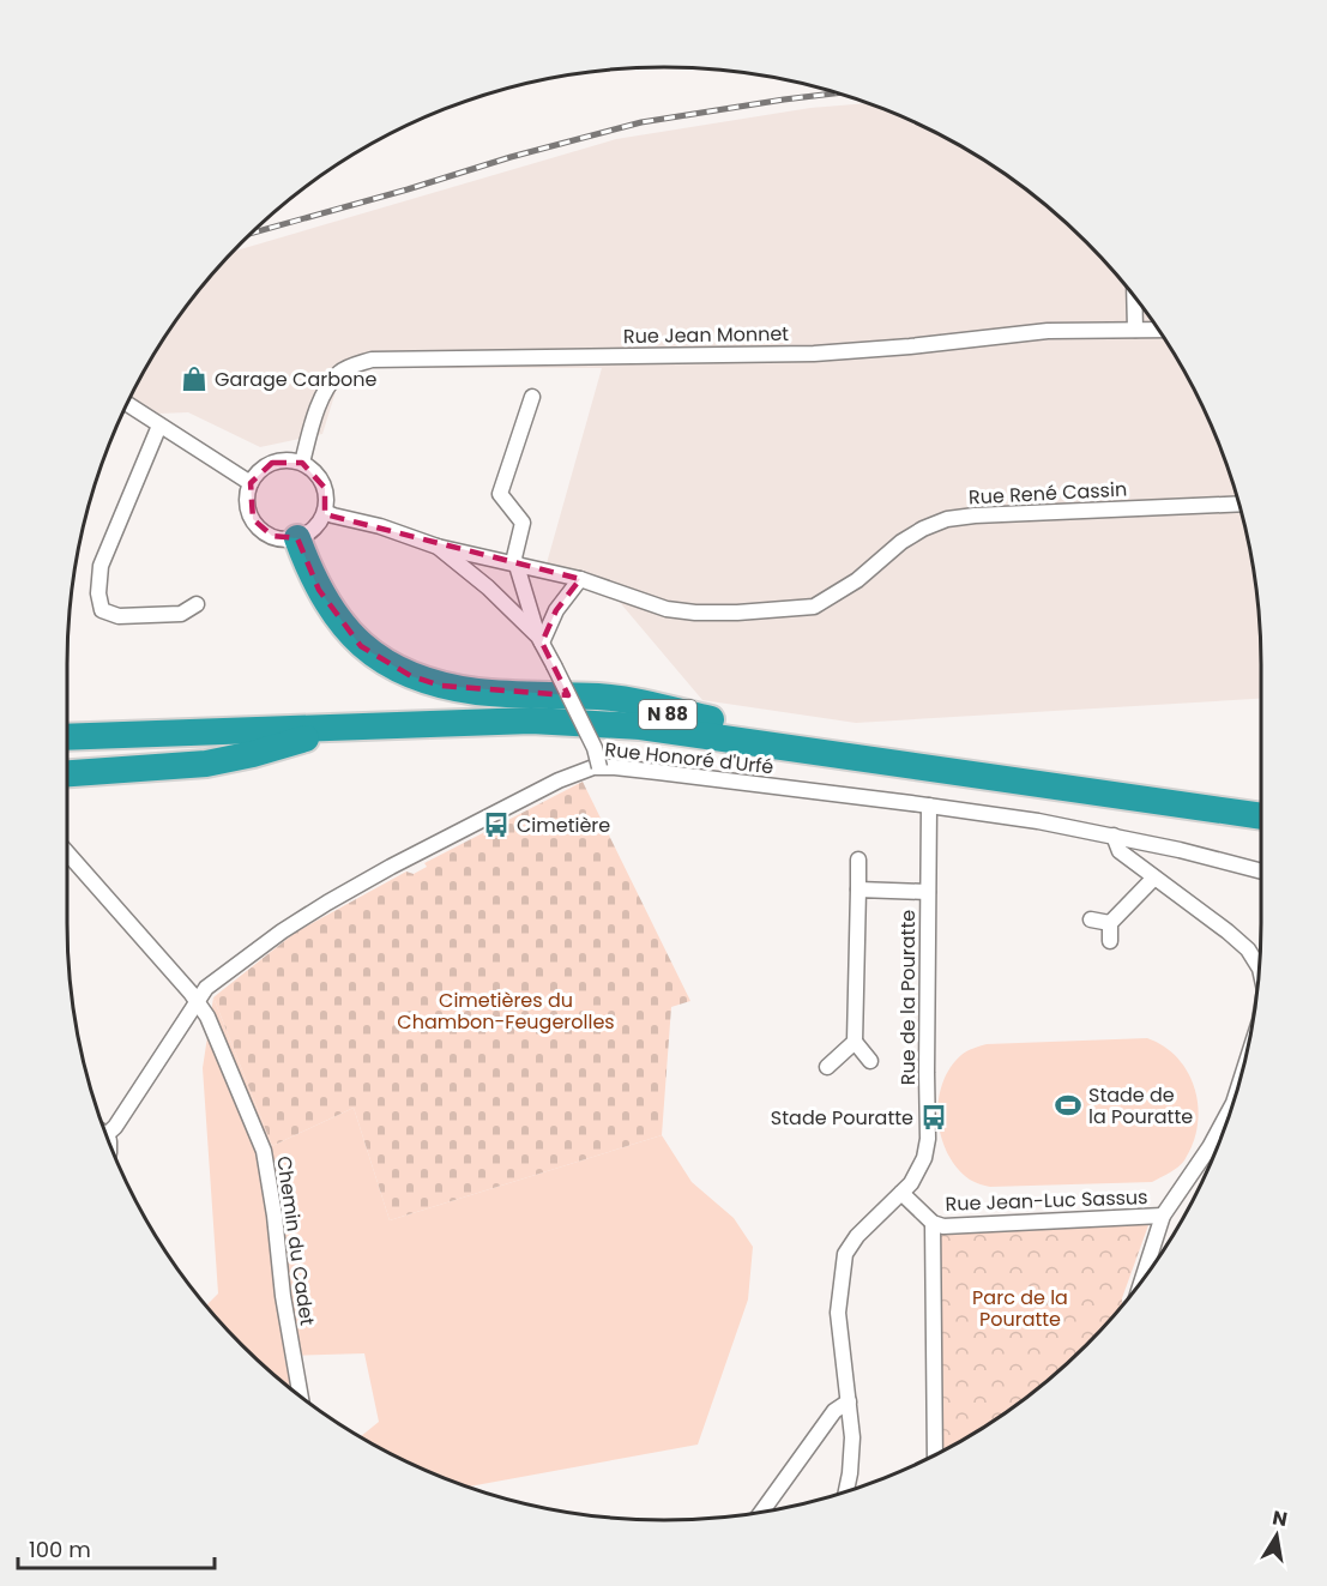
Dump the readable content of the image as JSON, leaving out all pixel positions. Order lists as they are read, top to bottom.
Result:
{
  "streets": {
    "highway": ["N 88"],
    "street": [
      "Rue Jean Monnet",
      "Rue René Cassin",
      "Rue Honoré d'Urfé",
      "Rue de la Pouratte",
      "Rue Jean-Luc Sassus",
      "Chemin du Cadet"
    ]
  },
  "crossings": [
    ["Rue Jean Monnet", "N 88"],
    ["Rue Honoré d'Urfé", "Rue de la Pouratte"],
    ["Rue Honoré d'Urfé", "Chemin du Cadet"],
    ["Rue de la Pouratte", "Rue Jean-Luc Sassus"]
  ],
  "parks": ["Cimetières du Chambon-Feugerolles", "Parc de la Pouratte"],
  "places": {
    "shop": ["Garage Carbone"],
    "bus stop": ["Cimetière", "Stade Pouratte"],
    "sports": ["Stade de la Pouratte"]
  },
  "scale_bar": "100 m",
  "north": "top"
}
